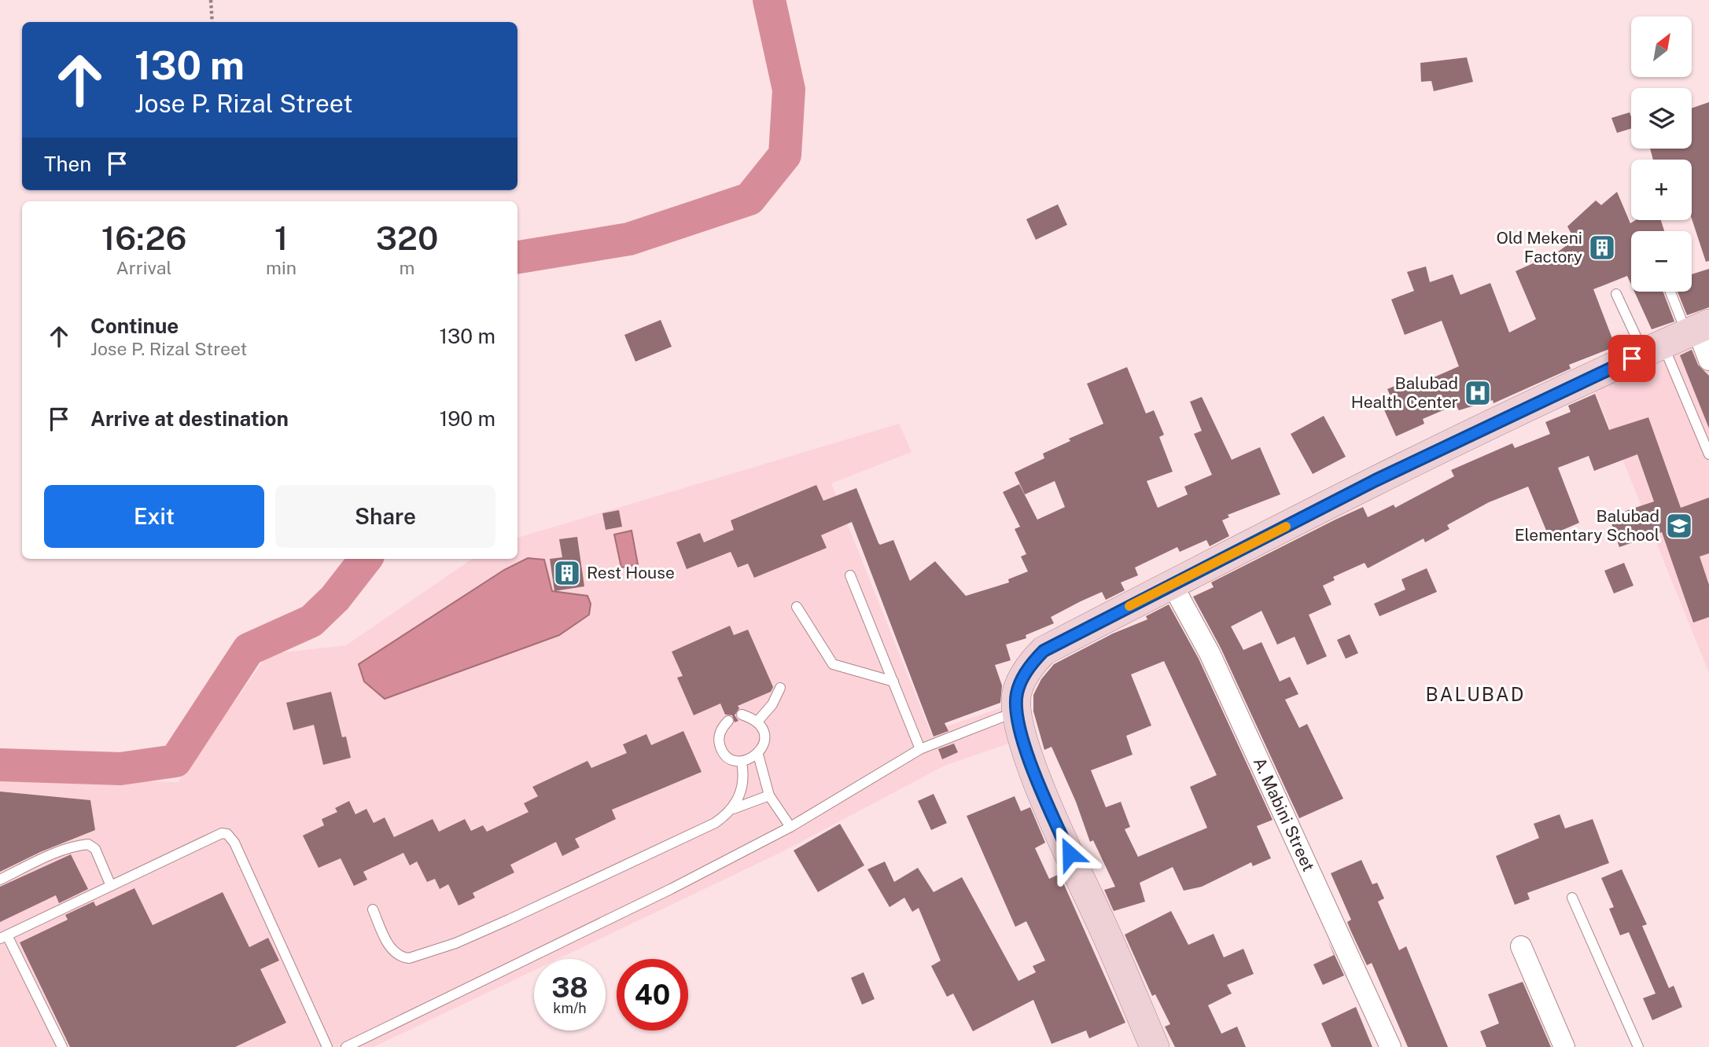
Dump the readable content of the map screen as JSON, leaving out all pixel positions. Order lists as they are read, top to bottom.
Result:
{
  "streets": {
    "street": ["A. Mabini Street"]
  },
  "districts": ["BALUBAD"],
  "places": {
    "building": ["Old Mekeni Factory", "Rest House"],
    "hospital": ["Balubad Health Center"],
    "school or university": ["Balubad Elementary School"]
  },
  "north": "top right",
  "page": {
    "map_buttons": ["+", "−"],
    "turn": ["130 m", "Jose P. Rizal Street"],
    "then": "Then",
    "eta": [
      "16:26",
      "Arrival",
      "1",
      "min",
      "320",
      "m"
    ],
    "list": [
      {
        "name": "Continue",
        "note": "Jose P. Rizal Street",
        "value": "130 m"
      },
      {
        "name": "Arrive at destination",
        "value": "190 m"
      }
    ],
    "buttons": ["Exit", "Share"],
    "speed": "38 km/h",
    "limit": "40"
  }
}
